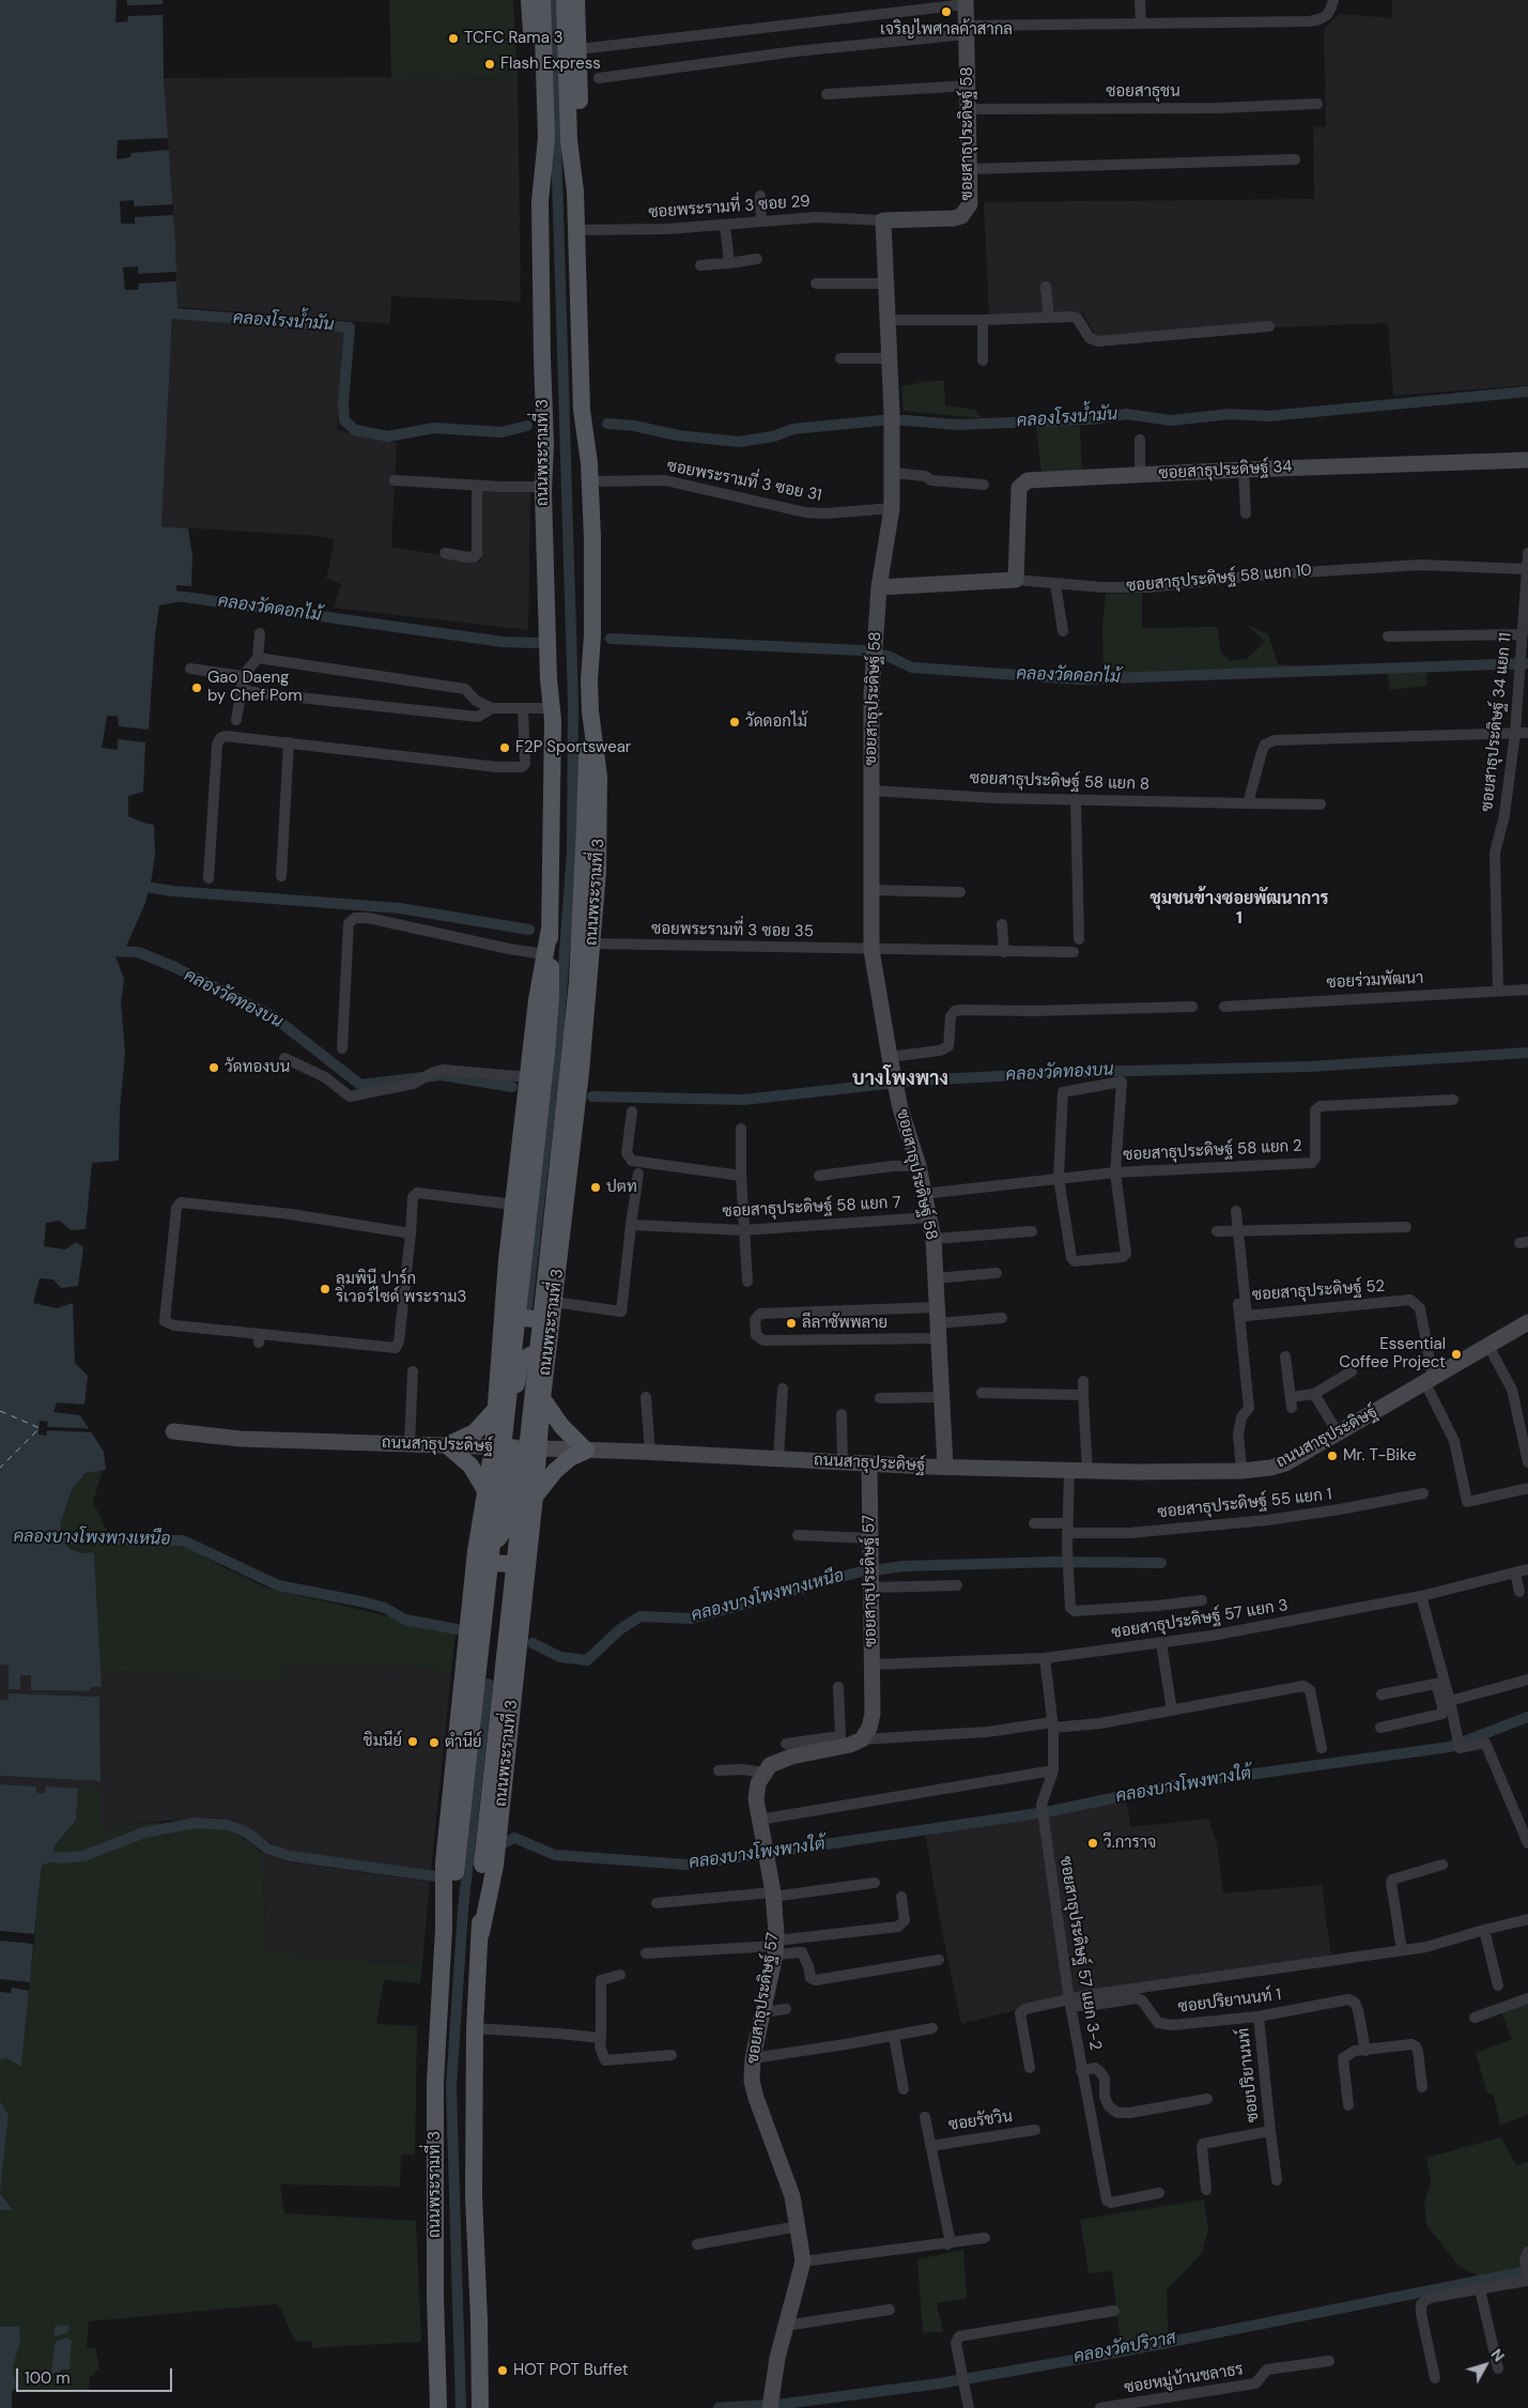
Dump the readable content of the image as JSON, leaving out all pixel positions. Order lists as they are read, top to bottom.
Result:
{
  "streets": {
    "main road": ["ถนนพระรามที่ 3"],
    "street": [
      "ซอยสาธุชน",
      "ซอยสาธุประดิษฐ์ 58",
      "ซอยพระรามที่ 3 ซอย 29",
      "ซอยสาธุประดิษฐ์ 34",
      "ซอยพระรามที่ 3 ซอย 31",
      "ซอยสาธุประดิษฐ์ 58 แยก 10",
      "ซอยสาธุประดิษฐ์ 34 แยก 11",
      "ซอยสาธุประดิษฐ์ 58 แยก 8",
      "ซอยพระรามที่ 3 ซอย 35",
      "ซอยร่วมพัฒนา",
      "ซอยสาธุประดิษฐ์ 58 แยก 2",
      "ซอยสาธุประดิษฐ์ 58 แยก 7",
      "ซอยสาธุประดิษฐ์ 52",
      "ถนนสาธุประดิษฐ์",
      "ซอยสาธุประดิษฐ์ 55 แยก 1",
      "ซอยสาธุประดิษฐ์ 57",
      "ซอยสาธุประดิษฐ์ 57 แยก 3",
      "ซอยสาธุประดิษฐ์ 57 แยก 3-2",
      "ซอยปริยานนท์ 1",
      "ซอยปริยานนท์",
      "ซอยรัชวิน",
      "ซอยหมู่บ้านชลาธร"
    ]
  },
  "crossings": [
    ["ซอยสาธุชน", "ซอยสาธุประดิษฐ์ 58"],
    ["ซอยสาธุประดิษฐ์ 58", "ซอยพระรามที่ 3 ซอย 29"],
    ["ซอยสาธุประดิษฐ์ 58", "ซอยพระรามที่ 3 ซอย 31"],
    ["ซอยสาธุประดิษฐ์ 58", "ซอยสาธุประดิษฐ์ 58 แยก 10"],
    ["ซอยสาธุประดิษฐ์ 58", "ซอยสาธุประดิษฐ์ 58 แยก 8"],
    ["ซอยสาธุประดิษฐ์ 58", "ซอยพระรามที่ 3 ซอย 35"],
    ["ซอยสาธุประดิษฐ์ 58", "ซอยสาธุประดิษฐ์ 58 แยก 2"],
    ["ซอยสาธุประดิษฐ์ 58", "ซอยสาธุประดิษฐ์ 58 แยก 7"],
    ["ซอยสาธุประดิษฐ์ 58", "ถนนสาธุประดิษฐ์"],
    ["ซอยพระรามที่ 3 ซอย 29", "ถนนพระรามที่ 3"],
    ["ถนนพระรามที่ 3", "ซอยพระรามที่ 3 ซอย 31"],
    ["ถนนพระรามที่ 3", "ซอยพระรามที่ 3 ซอย 35"],
    ["ถนนพระรามที่ 3", "ถนนสาธุประดิษฐ์"],
    ["ซอยสาธุประดิษฐ์ 34", "ซอยสาธุประดิษฐ์ 58 แยก 10"],
    ["ซอยสาธุประดิษฐ์ 58 แยก 10", "ซอยสาธุประดิษฐ์ 34 แยก 11"],
    ["ซอยสาธุประดิษฐ์ 34 แยก 11", "ซอยร่วมพัฒนา"],
    ["ซอยสาธุประดิษฐ์ 52", "ถนนสาธุประดิษฐ์"],
    ["ถนนสาธุประดิษฐ์", "ซอยสาธุประดิษฐ์ 57"],
    ["ซอยสาธุประดิษฐ์ 57", "ซอยสาธุประดิษฐ์ 57 แยก 3"],
    ["ซอยสาธุประดิษฐ์ 57 แยก 3", "ซอยสาธุประดิษฐ์ 57 แยก 3-2"],
    ["ซอยสาธุประดิษฐ์ 57 แยก 3-2", "ซอยปริยานนท์ 1"],
    ["ซอยปริยานนท์ 1", "ซอยปริยานนท์"]
  ],
  "districts": ["ชุมชนข้างซอยพัฒนาการ 1", "บางโพงพาง"],
  "water": [
    "คลองโรงน้ำมัน",
    "คลองวัดดอกไม้",
    "คลองวัดทองบน",
    "คลองบางโพงพางเหนือ",
    "คลองบางโพงพางใต้",
    "คลองวัดปริวาส"
  ],
  "places": [
    "เจริญไพศาลค้าสากล",
    "TCFC Rama 3",
    "Flash Express",
    "Gao Daeng by Chef Pom",
    "วัดดอกไม้",
    "F2P Sportswear",
    "วัดทองบน",
    "ปตท",
    "ลุมพินี ปาร์ก ริเวอร์ไซด์ พระราม3",
    "ลีลาซัพพลาย",
    "Essential Coffee Project",
    "Mr. T-Bike",
    "ชิมนีย์",
    "ตำนีย์",
    "วี.การาจ",
    "HOT POT Buffet"
  ],
  "scale_bar": "100 m",
  "north": "top right"
}
